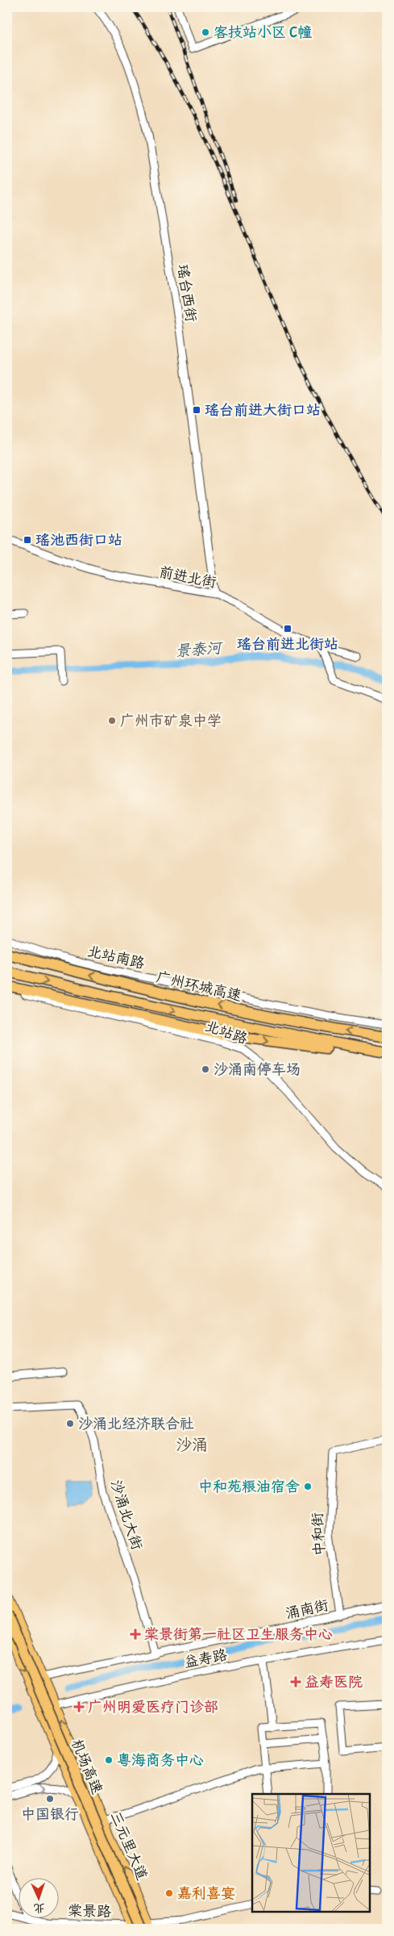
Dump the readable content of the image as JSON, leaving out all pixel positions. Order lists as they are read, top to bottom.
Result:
{
  "streets": {
    "highway": ["广州环城高速", "机场高速"],
    "main road": ["三元里大道"],
    "street": [
      "瑶台西街",
      "前进北街",
      "北站南路",
      "北站路",
      "沙涌北大街",
      "中和街",
      "涌南街",
      "益寿路",
      "棠景路"
    ]
  },
  "crossings": [
    ["瑶台西街", "前进北街"],
    ["沙涌北大街", "涌南街"],
    ["中和街", "涌南街"],
    ["涌南街", "三元里大道"],
    ["益寿路", "三元里大道"],
    ["机场高速", "三元里大道"],
    ["机场高速", "棠景路"],
    ["三元里大道", "棠景路"]
  ],
  "districts": ["沙涌"],
  "water": ["景泰河"],
  "places": {
    "other": [
      "客技站小区 C幢",
      "广州市矿泉中学",
      "沙涌南停车场",
      "沙涌北经济联合社",
      "中和苑粮油宿舍",
      "粤海商务中心",
      "中国银行",
      "嘉利喜宴"
    ],
    "transit": ["瑶台前进大街口站", "瑶池西街口站", "瑶台前进北街站"],
    "health": ["棠景街第一社区卫生服务中心", "益寿医院", "广州明爱医疗门诊部"]
  },
  "north": "bottom"
}
